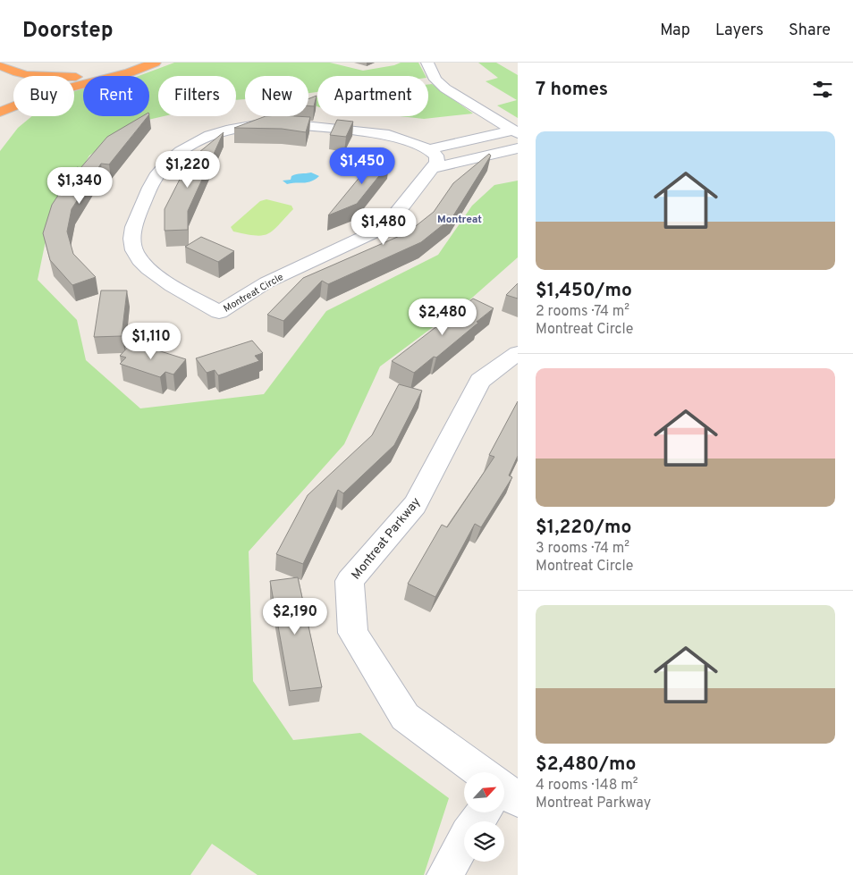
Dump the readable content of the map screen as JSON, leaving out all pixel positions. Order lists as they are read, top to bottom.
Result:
{
  "streets": {
    "street": ["Montreat Circle", "Montreat Parkway"]
  },
  "districts": ["Montreat"],
  "north": "top right",
  "page": {
    "header": "Doorstep",
    "nav": ["Map", "Layers", "Share"],
    "heading": "7 homes",
    "chip": [
      "Buy",
      "Rent",
      "Filters",
      "New",
      "Apartment"
    ],
    "list": [
      {
        "name": "$1,450/mo",
        "note": "2 rooms · 74 m² · Montreat Circle"
      },
      {
        "name": "$1,220/mo",
        "note": "3 rooms · 74 m² · Montreat Circle"
      },
      {
        "name": "$2,480/mo",
        "note": "4 rooms · 148 m² · Montreat Parkway"
      }
    ],
    "price": [
      "$1,450",
      "$1,220",
      "$1,340",
      "$1,480",
      "$2,480",
      "$1,110",
      "$2,190"
    ]
  }
}
